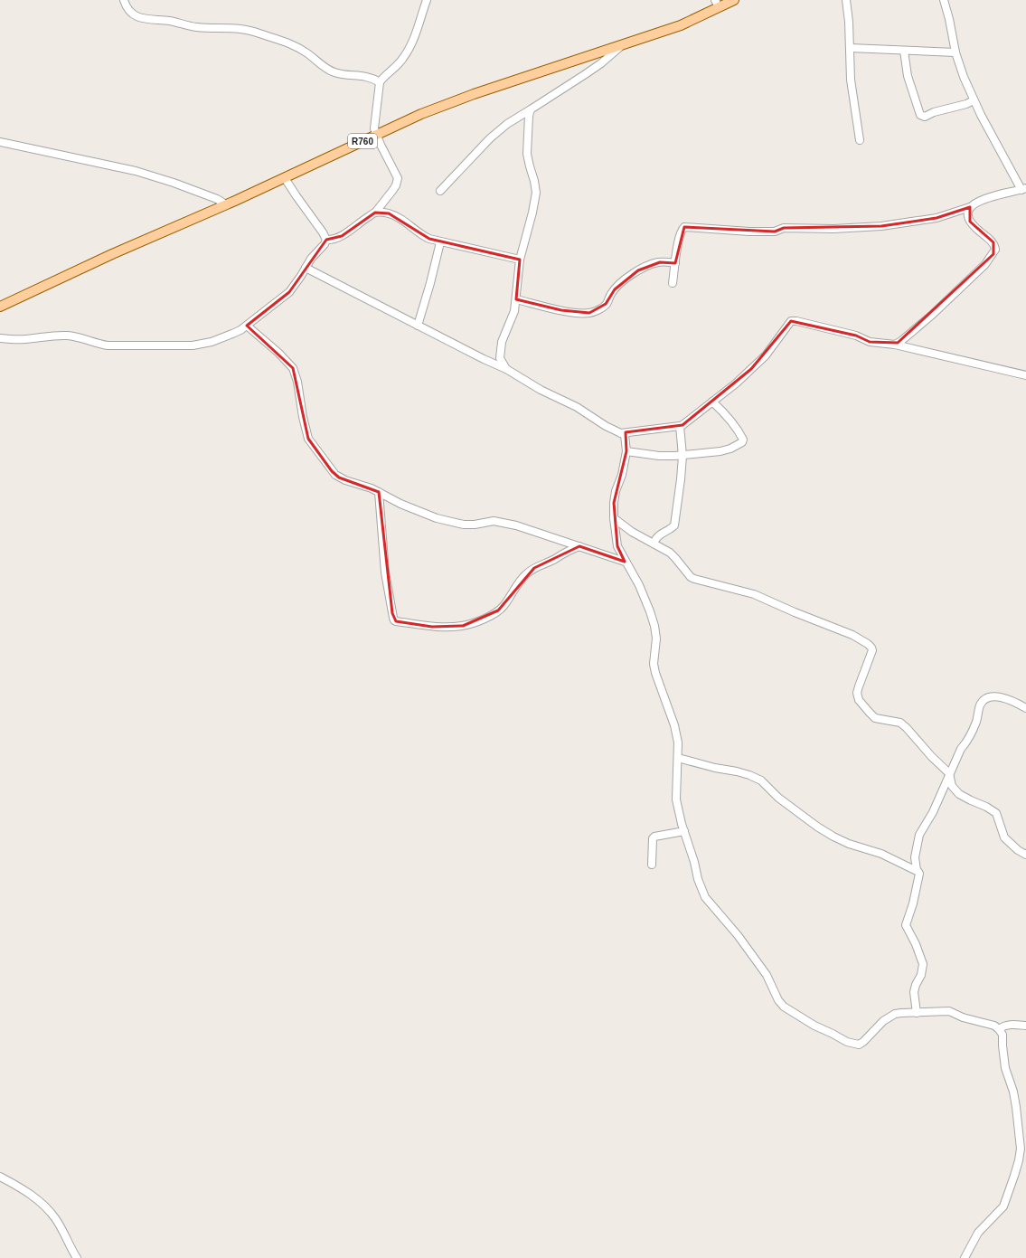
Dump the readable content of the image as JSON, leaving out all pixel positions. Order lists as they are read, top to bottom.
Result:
{
  "streets": {
    "main road": ["R760"]
  }
}
